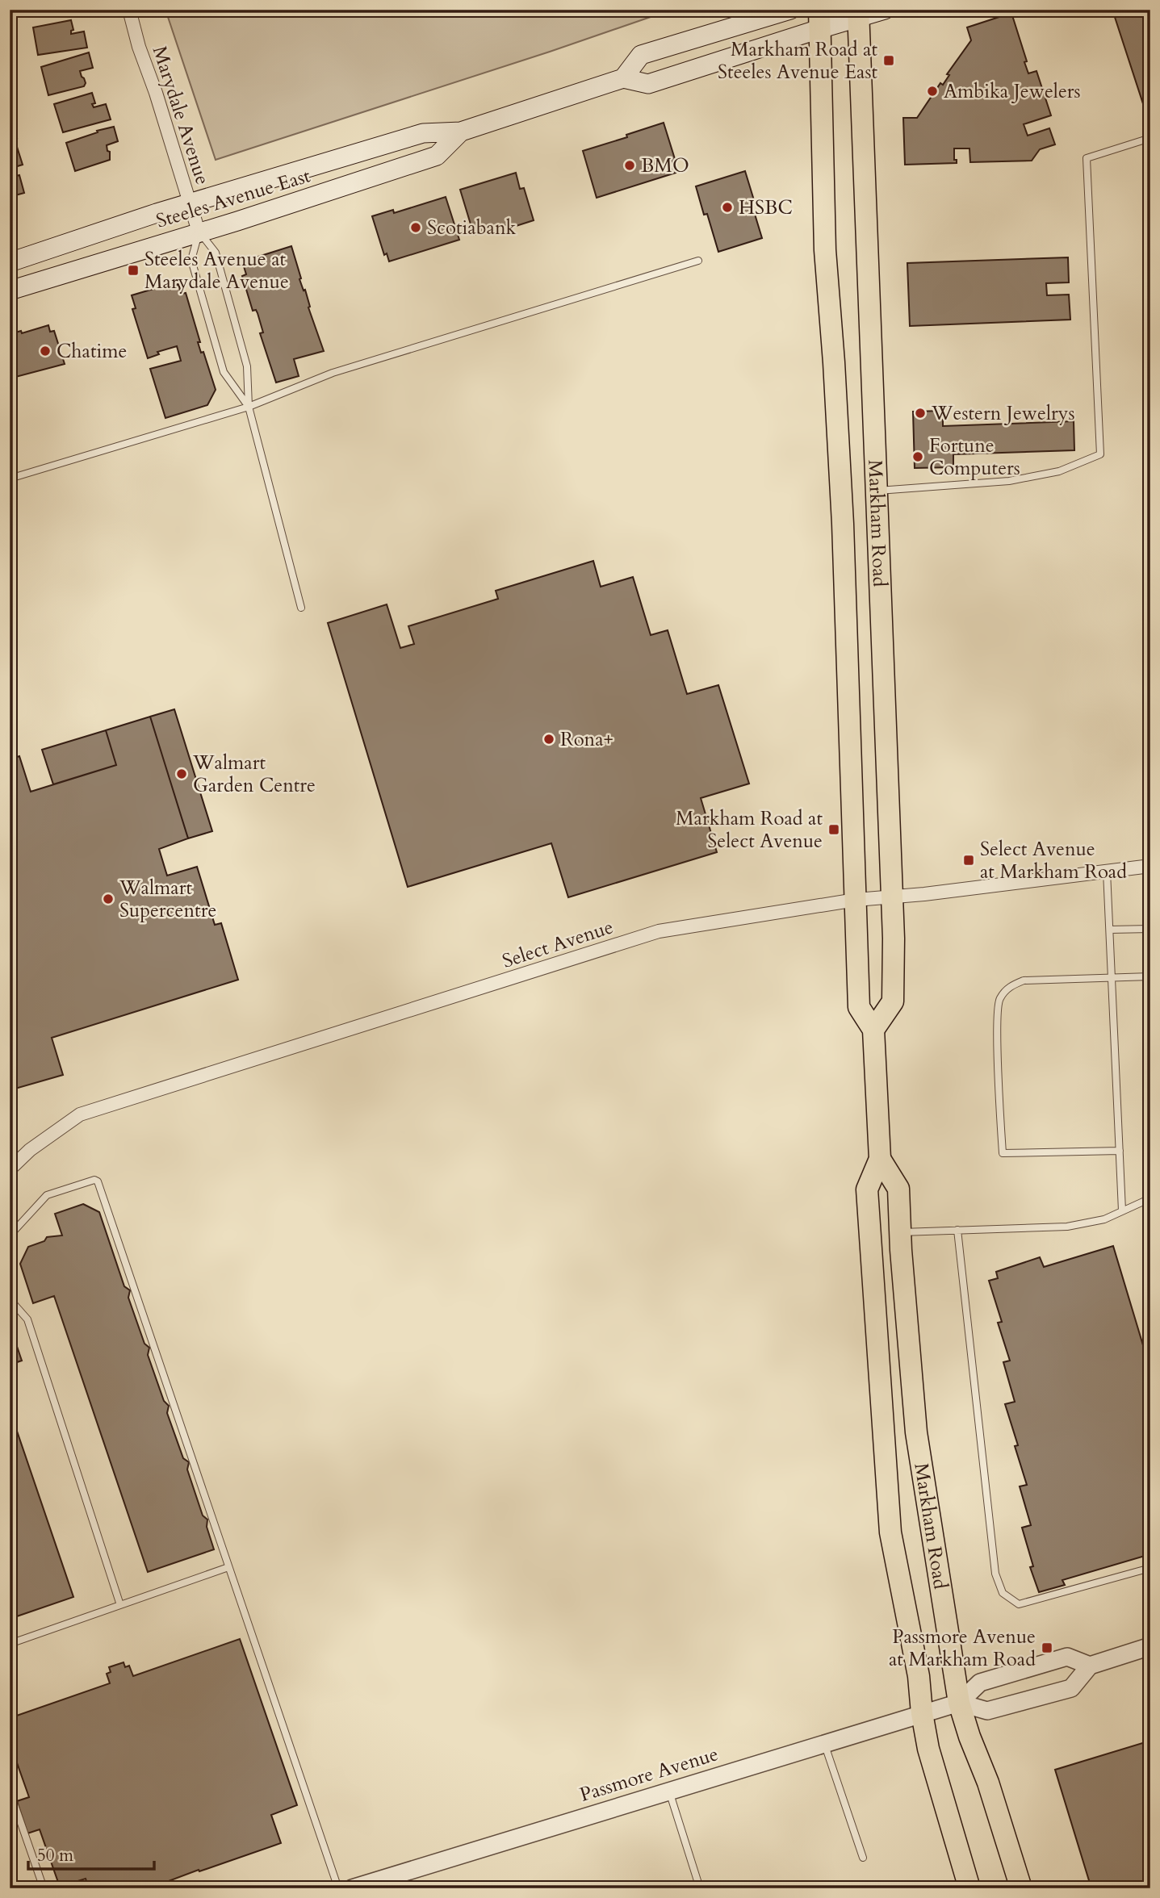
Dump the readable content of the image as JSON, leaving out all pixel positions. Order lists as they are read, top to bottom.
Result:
{
  "streets": {
    "main road": ["Steeles Avenue East", "Markham Road"],
    "street": ["Marydale Avenue", "Select Avenue", "Passmore Avenue"]
  },
  "crossings": [
    ["Marydale Avenue", "Steeles Avenue East"],
    ["Steeles Avenue East", "Markham Road"],
    ["Markham Road", "Select Avenue"],
    ["Markham Road", "Passmore Avenue"]
  ],
  "places": {
    "transit": [
      "Markham Road at Steeles Avenue East",
      "Steeles Avenue at Marydale Avenue",
      "Markham Road at Select Avenue",
      "Select Avenue at Markham Road",
      "Passmore Avenue at Markham Road"
    ],
    "other": [
      "Ambika Jewelers",
      "BMO",
      "HSBC",
      "Scotiabank",
      "Chatime",
      "Western Jewelrys",
      "Fortune Computers",
      "Rona+",
      "Walmart Garden Centre",
      "Walmart Supercentre"
    ]
  },
  "scale_bar": "50 m"
}
